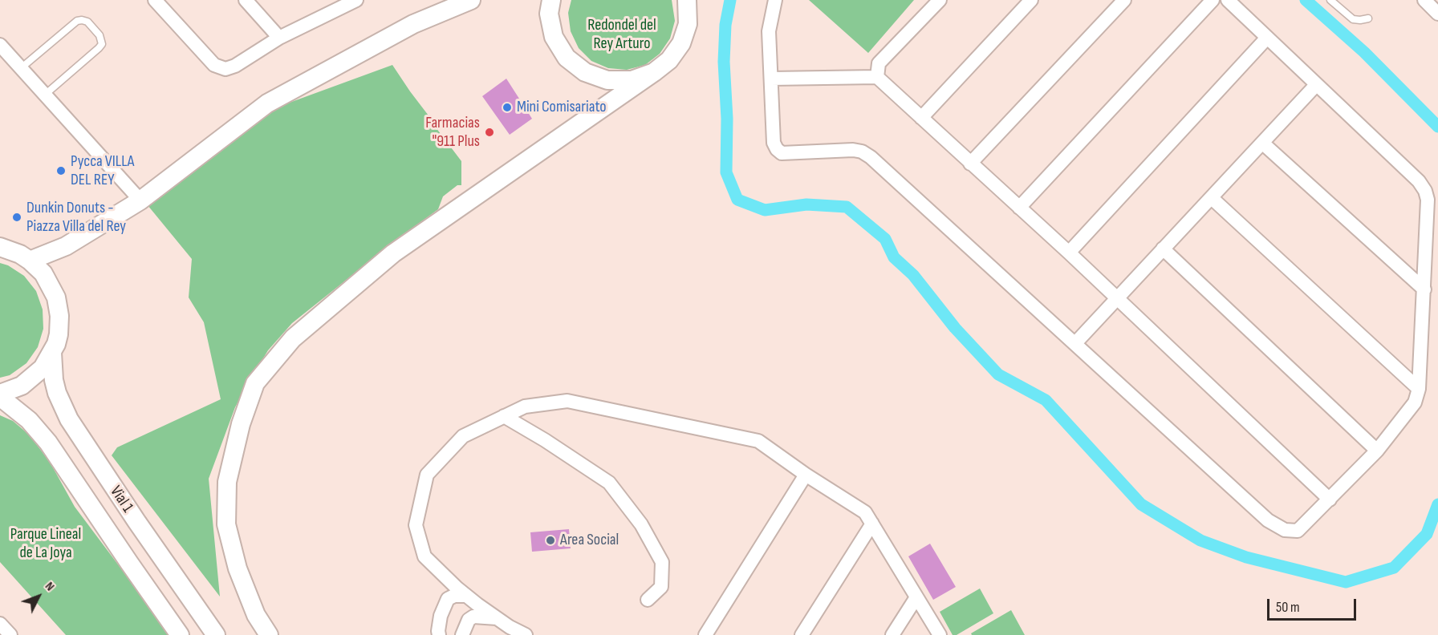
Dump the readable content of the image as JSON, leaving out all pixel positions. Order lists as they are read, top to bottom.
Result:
{
  "streets": {
    "street": ["Vial 1"]
  },
  "parks": ["Redondel del Rey Arturo", "Parque Lineal de La Joya"],
  "places": [
    "Mini Comisariato",
    "Farmacias \"911 Plus",
    "Pycca VILLA DEL REY",
    "Dunkin Donuts - Piazza Villa del Rey",
    "Area Social"
  ],
  "scale_bar": "50 m",
  "north": "top right"
}
